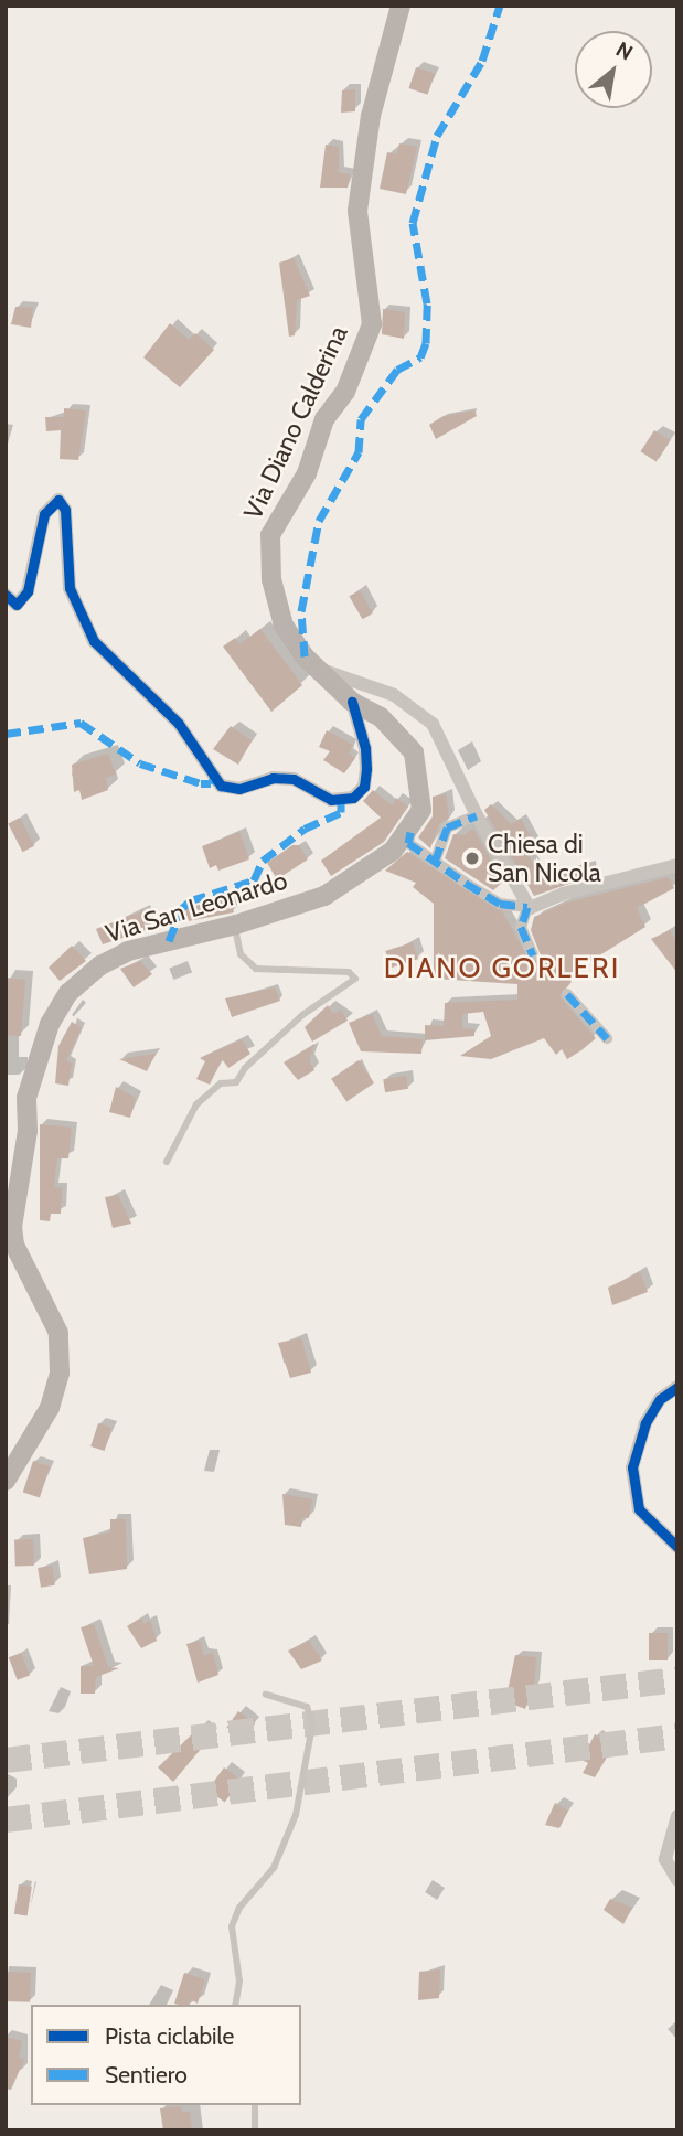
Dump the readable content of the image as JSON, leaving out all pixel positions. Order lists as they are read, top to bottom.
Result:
{
  "streets": {
    "main road": ["Via Diano Calderina", "Via San Leonardo"]
  },
  "districts": ["DIANO GORLERI"],
  "places": ["Chiesa di San Nicola"],
  "legend": ["Pista ciclabile", "Sentiero"],
  "north": "top right"
}
